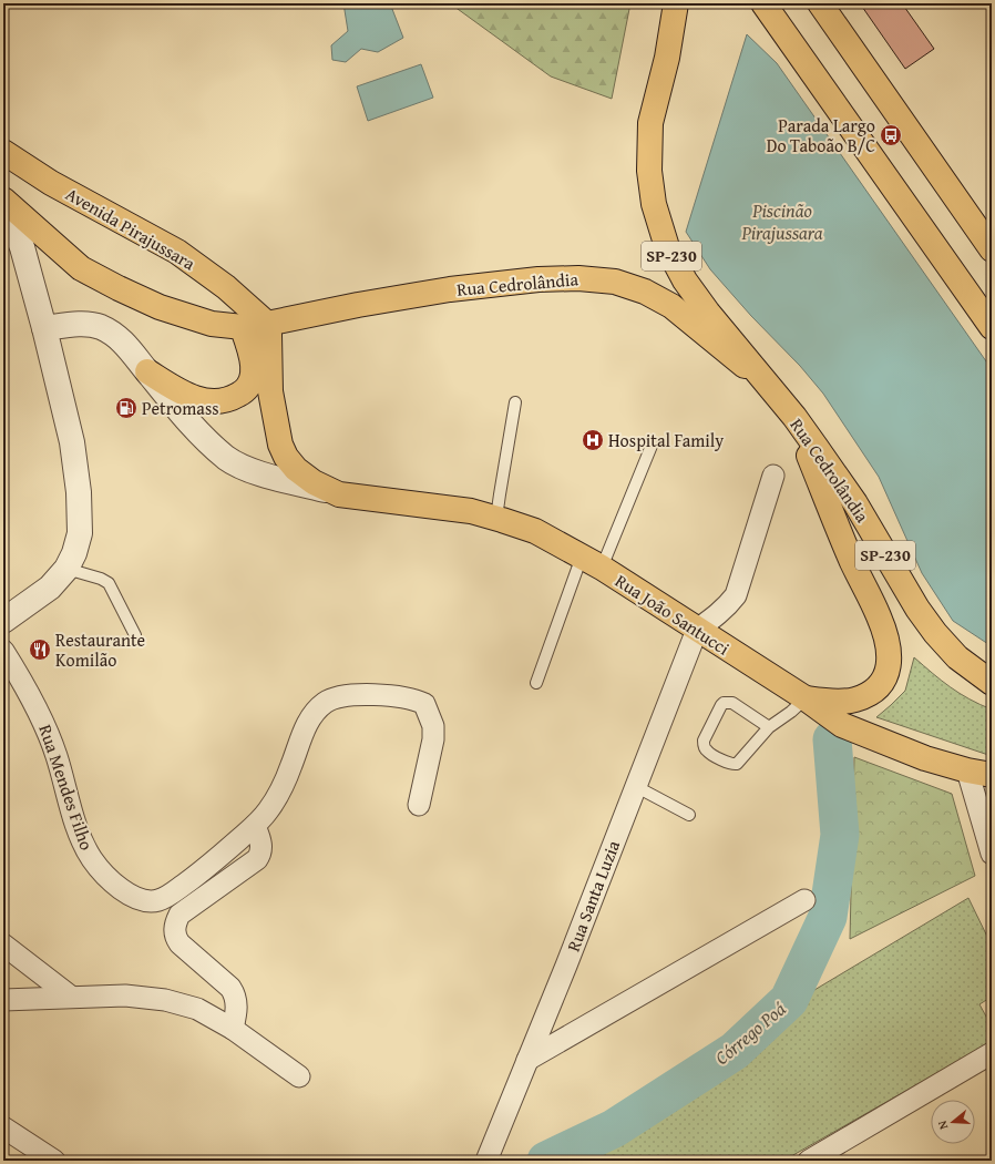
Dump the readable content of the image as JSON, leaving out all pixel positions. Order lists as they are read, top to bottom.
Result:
{
  "streets": {
    "main road": [
      "Avenida Pirajussara",
      "SP-230",
      "Rua Cedrolândia",
      "Rua João Santucci"
    ],
    "street": ["Rua Mendes Filho", "Rua Santa Luzia"]
  },
  "crossings": [
    ["Avenida Pirajussara", "Rua Cedrolândia"],
    ["Avenida Pirajussara", "Rua João Santucci"],
    ["Rua Cedrolândia", "Rua João Santucci"],
    ["Rua João Santucci", "Rua Santa Luzia"]
  ],
  "water": ["Piscinão Pirajussara", "Córrego Poá"],
  "places": {
    "bus stop": ["Parada Largo Do Taboão B/C"],
    "fuel station": ["Petromass"],
    "hospital": ["Hospital Family"],
    "restaurant": ["Restaurante Komilão"]
  },
  "north": "left"
}
